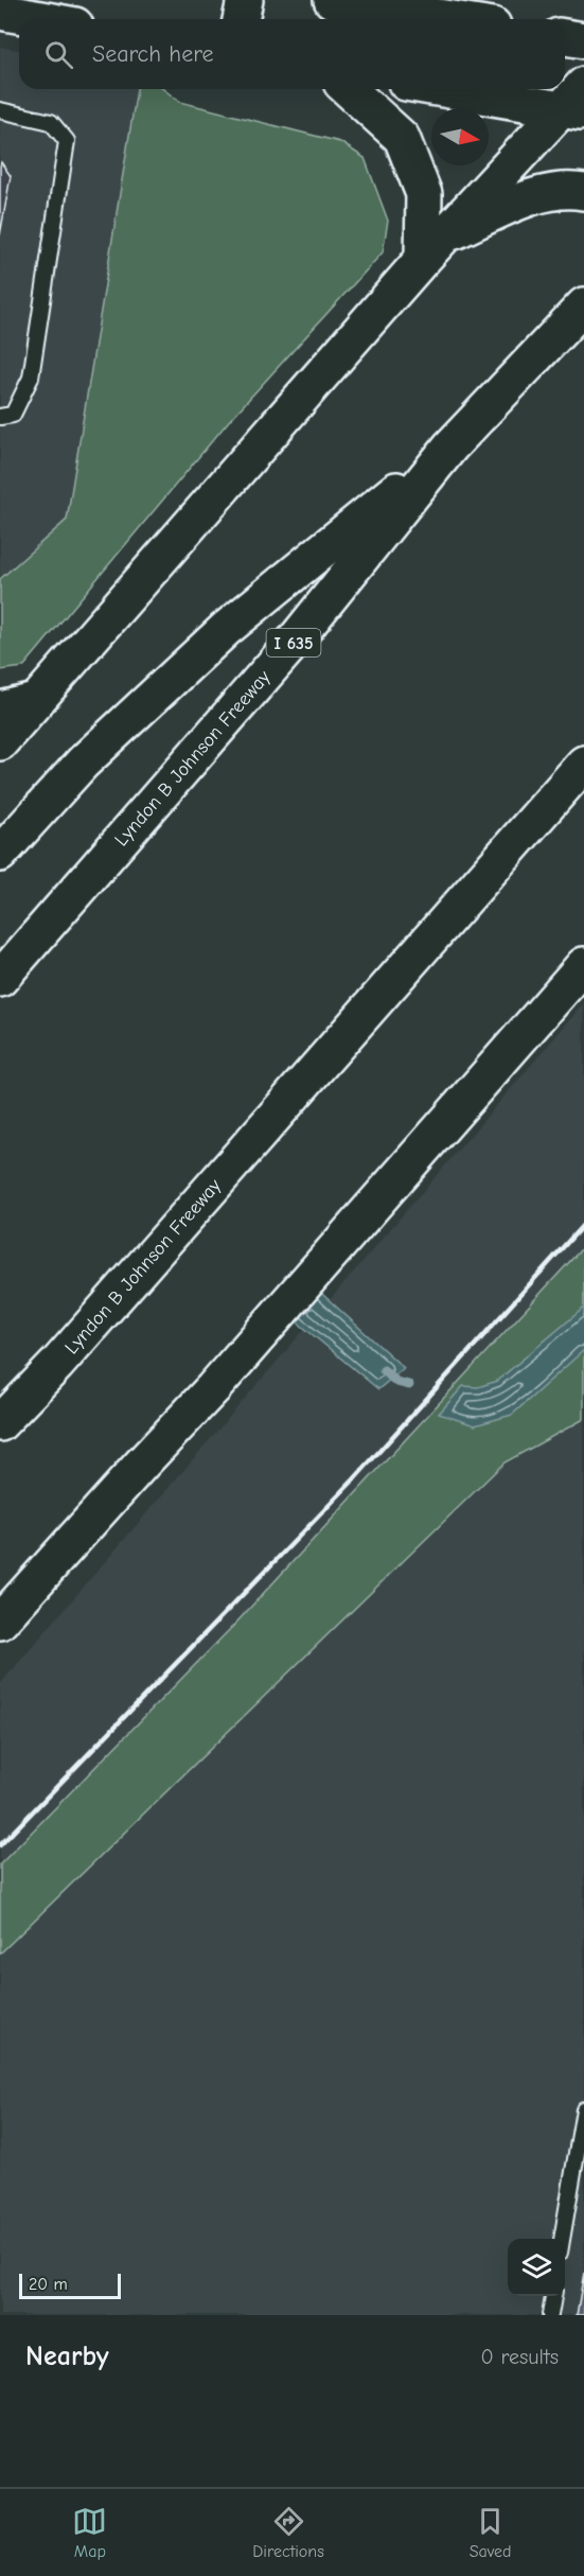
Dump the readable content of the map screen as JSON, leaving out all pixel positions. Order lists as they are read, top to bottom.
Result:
{
  "streets": {
    "main road": ["I 635", "Lyndon B Johnson Freeway"]
  },
  "scale_bar": "20 m",
  "north": "right",
  "page": {
    "search": "Search here",
    "scale": "20 m",
    "heading": ["Nearby", "0 results"],
    "nav": ["Map", "Directions", "Saved"]
  }
}
